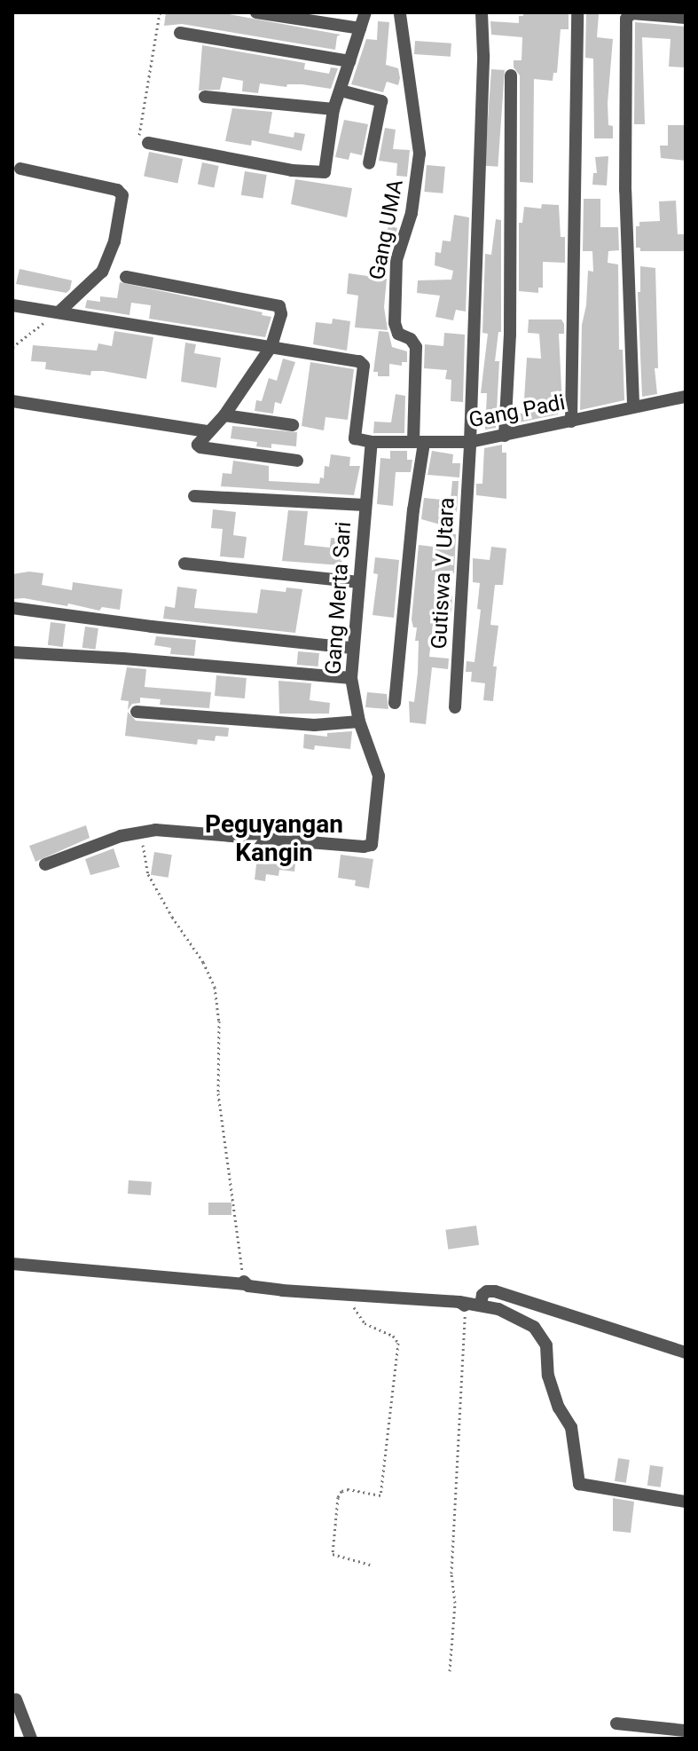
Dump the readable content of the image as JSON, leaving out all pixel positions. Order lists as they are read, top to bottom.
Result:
{
  "streets": {
    "street": [
      "Gang UMA",
      "Gang Padi",
      "Gutiswa V Utara",
      "Gang Merta Sari"
    ]
  },
  "crossings": [
    ["Gang UMA", "Gang Padi"],
    ["Gang Padi", "Gutiswa V Utara"],
    ["Gang Padi", "Gang Merta Sari"]
  ],
  "districts": ["Peguyangan Kangin"]
}
